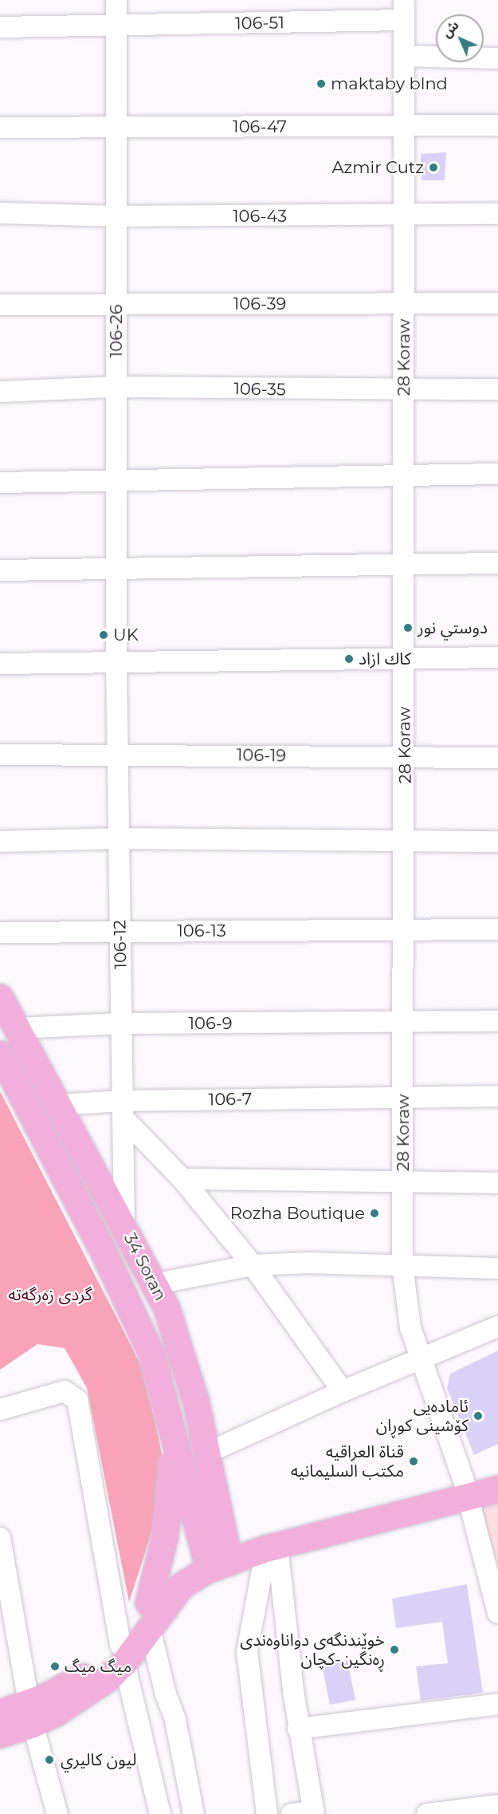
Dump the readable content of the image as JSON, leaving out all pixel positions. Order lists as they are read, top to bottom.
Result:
{
  "streets": {
    "main road": ["34 Soran"],
    "street": [
      "106-51",
      "106-47",
      "106-43",
      "106-39",
      "106-26",
      "28 Koraw",
      "106-35",
      "106-19",
      "106-13",
      "106-12",
      "106-9",
      "106-7"
    ]
  },
  "crossings": [
    ["106-51", "106-26"],
    ["106-51", "28 Koraw"],
    ["106-47", "106-26"],
    ["106-47", "28 Koraw"],
    ["106-43", "106-26"],
    ["106-43", "28 Koraw"],
    ["106-39", "106-26"],
    ["106-39", "28 Koraw"],
    ["106-26", "106-35"],
    ["106-26", "106-12"],
    ["28 Koraw", "106-35"],
    ["28 Koraw", "106-19"],
    ["28 Koraw", "106-13"],
    ["28 Koraw", "106-9"],
    ["28 Koraw", "106-7"],
    ["106-19", "106-12"],
    ["106-13", "106-12"],
    ["106-12", "106-9"],
    ["106-12", "106-7"],
    ["106-12", "34 Soran"],
    ["106-9", "34 Soran"],
    ["106-7", "34 Soran"]
  ],
  "parks": ["گردی زەرگەتە"],
  "places": [
    "maktaby blnd",
    "Azmir Cutz",
    "دوستي نور",
    "UK",
    "كاك ازاد",
    "Rozha Boutique",
    "ئامادەیی کۆشینی کوڕان",
    "قناة العراقيه مكتب السليمانيه",
    "خوێندنگەی دواناوەندی ڕەنگین-کچان",
    "میگ میگ",
    "ليون كاليري"
  ],
  "north": "top left"
}
